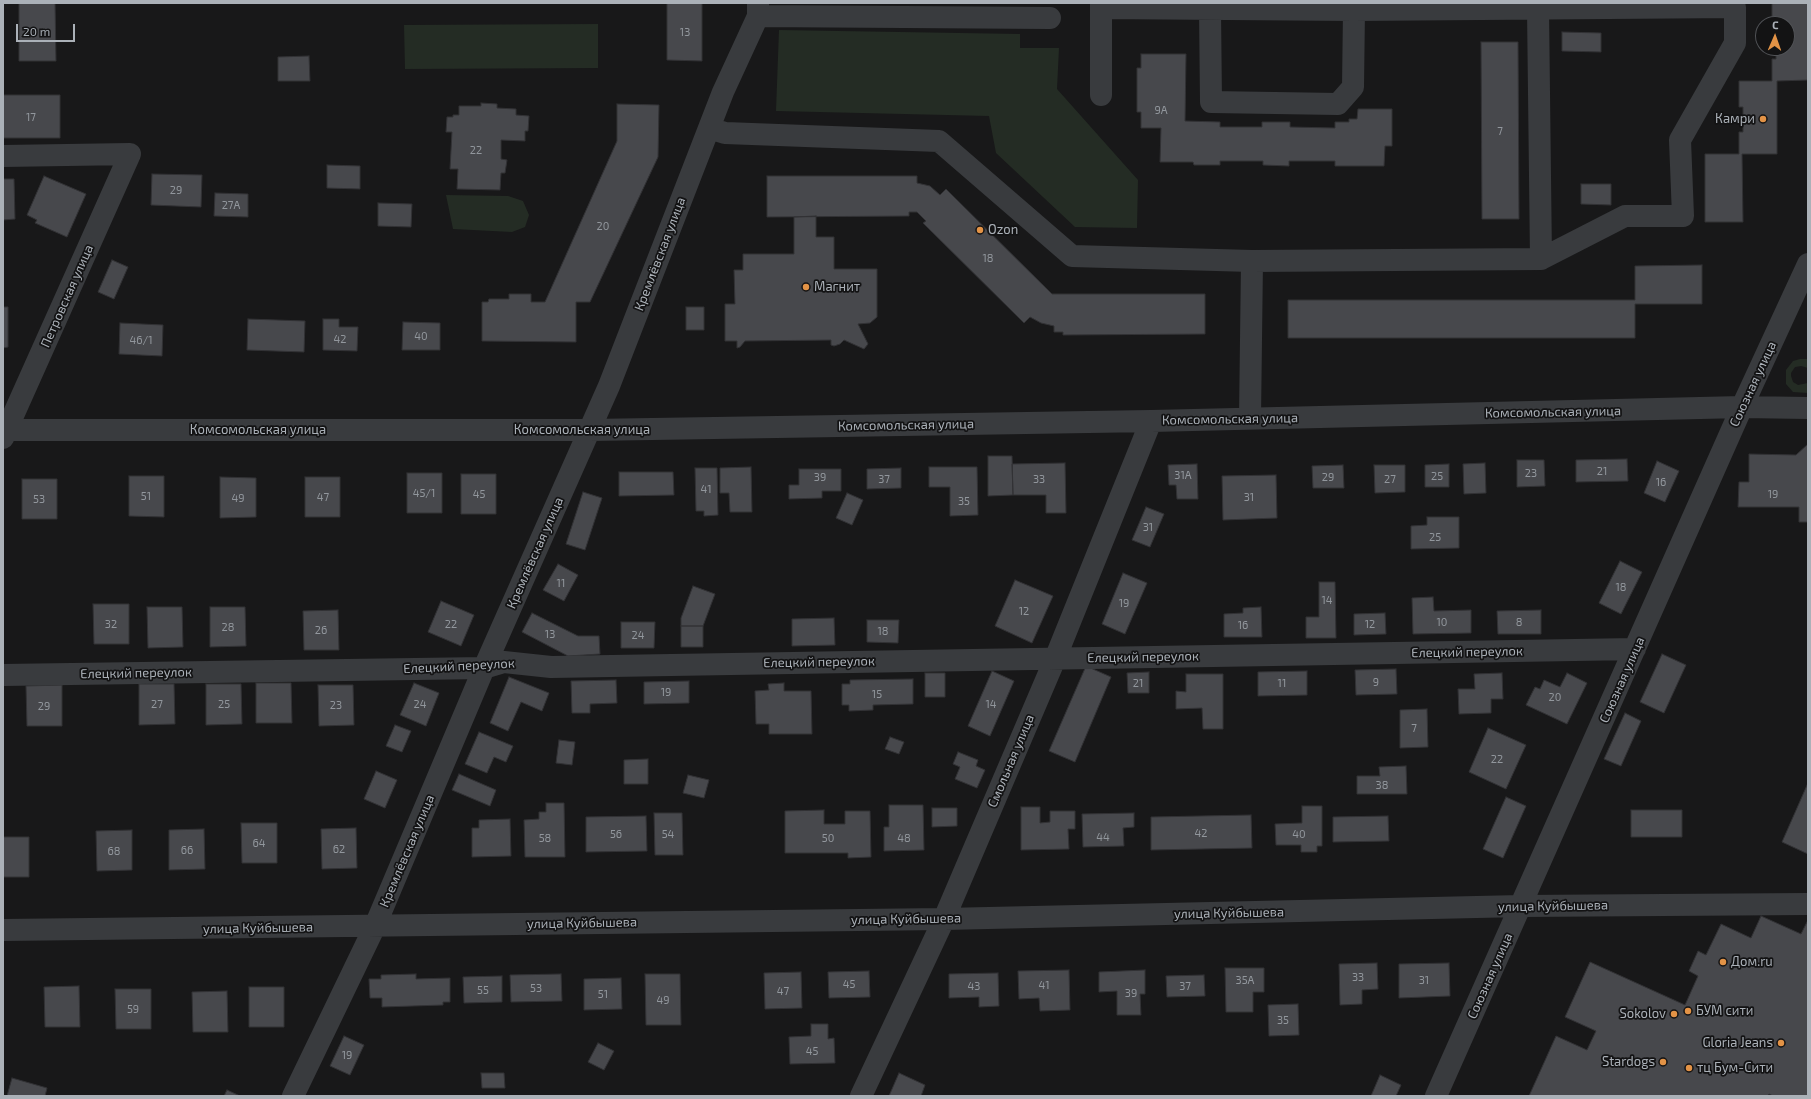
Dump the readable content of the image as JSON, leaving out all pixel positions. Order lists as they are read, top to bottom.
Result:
{
  "streets": {
    "street": [
      "Кремлёвская улица",
      "Петровская улица",
      "Союзная улица",
      "Комсомольская улица",
      "Елецкий переулок",
      "Смольная улица",
      "улица Куйбышева"
    ]
  },
  "crossings": [
    ["Кремлёвская улица", "Комсомольская улица"],
    ["Кремлёвская улица", "Елецкий переулок"],
    ["Кремлёвская улица", "улица Куйбышева"],
    ["Петровская улица", "Комсомольская улица"],
    ["Союзная улица", "Комсомольская улица"],
    ["Союзная улица", "Елецкий переулок"],
    ["Союзная улица", "улица Куйбышева"],
    ["Комсомольская улица", "Смольная улица"],
    ["Елецкий переулок", "Смольная улица"],
    ["Смольная улица", "улица Куйбышева"]
  ],
  "places": [
    "Камри",
    "Ozon",
    "Магнит",
    "Дом.ru",
    "БУМ сити",
    "Sokolov",
    "Gloria Jeans",
    "Stardogs",
    "тц Бум-Сити"
  ],
  "house_numbers": [
    "13",
    "9А",
    "17",
    "7",
    "22",
    "29",
    "27А",
    "20",
    "18",
    "40",
    "42",
    "46/1",
    "21",
    "23",
    "31А",
    "25",
    "39",
    "29",
    "37",
    "33",
    "27",
    "16",
    "41",
    "45/1",
    "45",
    "19",
    "51",
    "47",
    "31",
    "49",
    "53",
    "35",
    "31",
    "25",
    "11",
    "18",
    "14",
    "19",
    "12",
    "10",
    "8",
    "32",
    "22",
    "12",
    "16",
    "28",
    "26",
    "18",
    "13",
    "24",
    "9",
    "21",
    "11",
    "19",
    "15",
    "20",
    "27",
    "25",
    "24",
    "14",
    "23",
    "29",
    "7",
    "22",
    "38",
    "42",
    "56",
    "54",
    "40",
    "44",
    "58",
    "50",
    "48",
    "64",
    "62",
    "66",
    "68",
    "33",
    "35А",
    "31",
    "45",
    "41",
    "43",
    "37",
    "53",
    "55",
    "47",
    "39",
    "51",
    "49",
    "59",
    "35",
    "45",
    "19"
  ],
  "scale_bar": "20 m",
  "north": "top"
}
